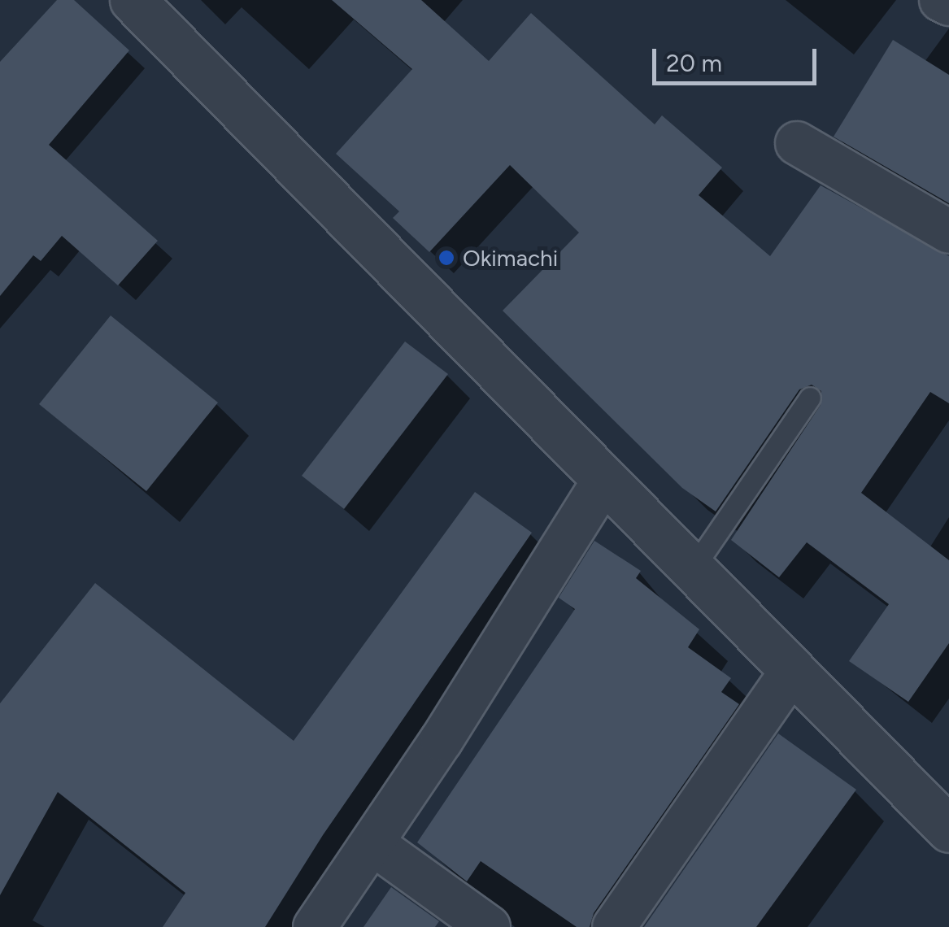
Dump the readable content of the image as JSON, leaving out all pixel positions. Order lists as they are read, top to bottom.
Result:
{
  "places": ["Okimachi"],
  "scale_bar": "20 m"
}
